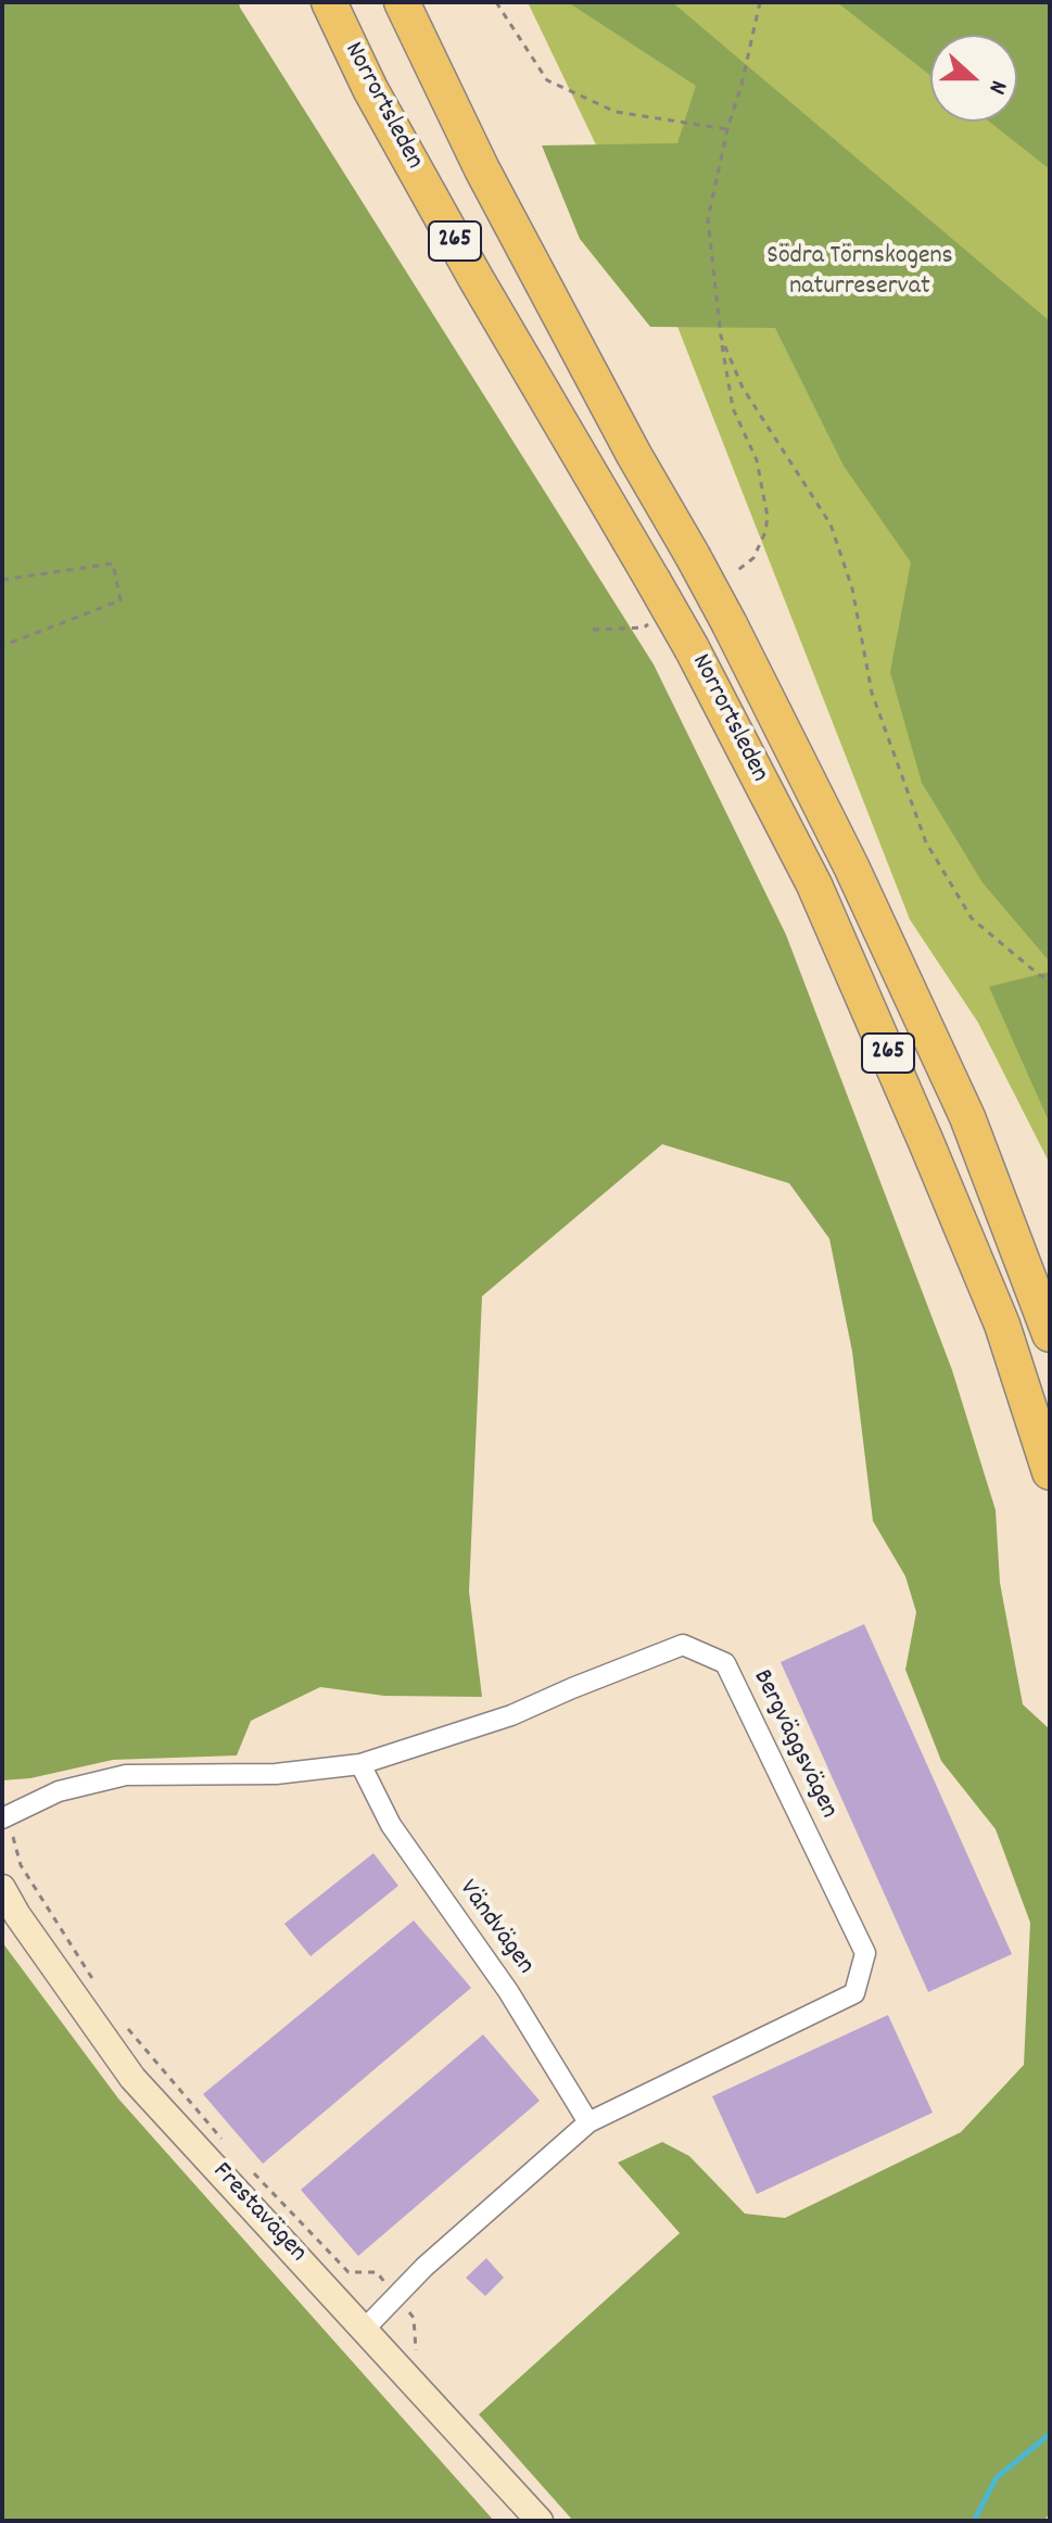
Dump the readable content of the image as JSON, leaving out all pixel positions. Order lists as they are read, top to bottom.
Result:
{
  "streets": {
    "highway": ["Norrortsleden", "265"],
    "street": ["Bergväggsvägen", "Vändvägen", "Frestavägen"]
  },
  "crossings": [
    ["Bergväggsvägen", "Vändvägen"],
    ["Bergväggsvägen", "Frestavägen"]
  ],
  "parks": ["Södra Törnskogens naturreservat"],
  "north": "right"
}
